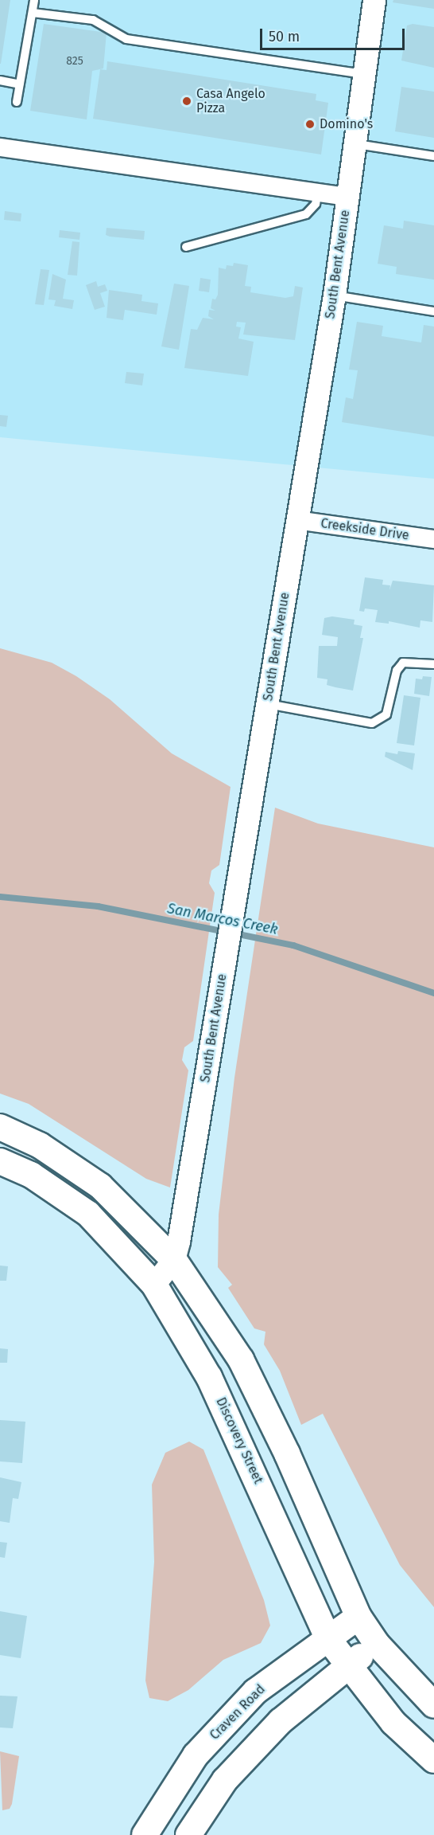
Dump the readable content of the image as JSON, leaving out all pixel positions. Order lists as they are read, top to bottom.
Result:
{
  "streets": {
    "main road": ["Discovery Street", "Craven Road"],
    "street": ["South Bent Avenue", "Creekside Drive"]
  },
  "crossings": [
    ["South Bent Avenue", "Creekside Drive"],
    ["South Bent Avenue", "Discovery Street"],
    ["Discovery Street", "Craven Road"]
  ],
  "water": ["San Marcos Creek"],
  "places": ["Casa Angelo Pizza", "Domino's"],
  "house_numbers": ["825"],
  "scale_bar": "50 m"
}
